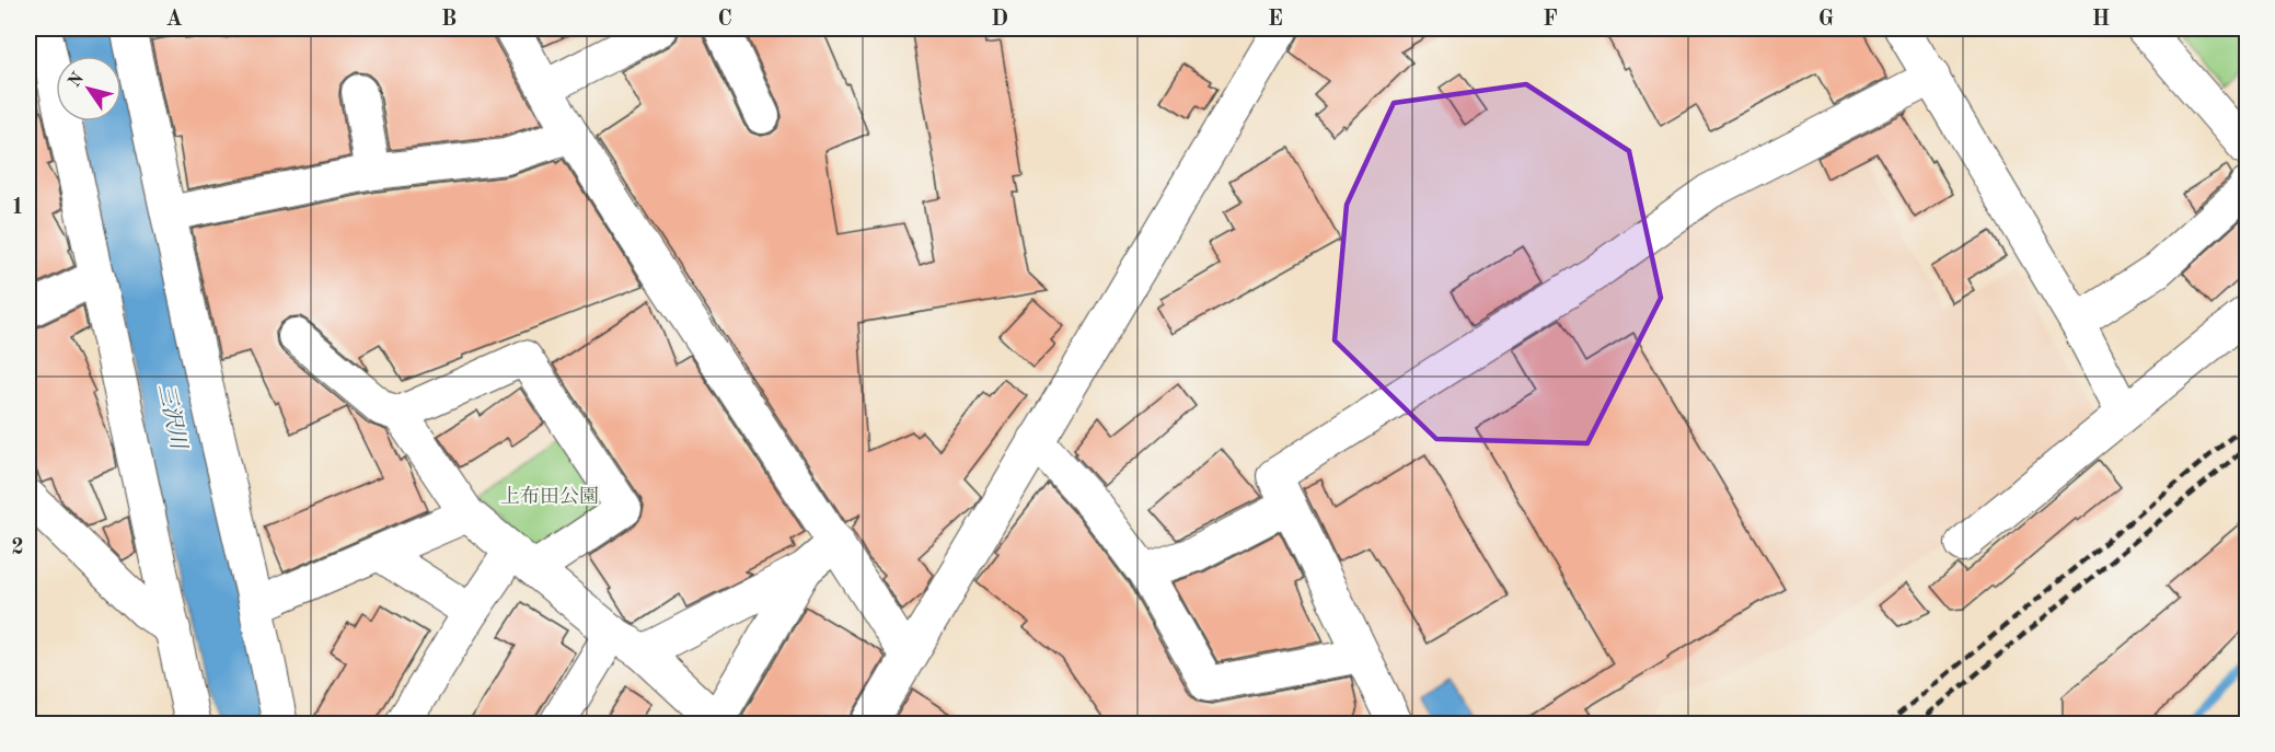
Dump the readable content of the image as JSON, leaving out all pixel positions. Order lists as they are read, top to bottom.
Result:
{
  "water": ["三沢川"],
  "parks": ["上布田公園"],
  "north": "top left",
  "grid": {
    "columns": [
      "A",
      "B",
      "C",
      "D",
      "E",
      "F",
      "G",
      "H"
    ],
    "rows": ["1", "2"]
  }
}
